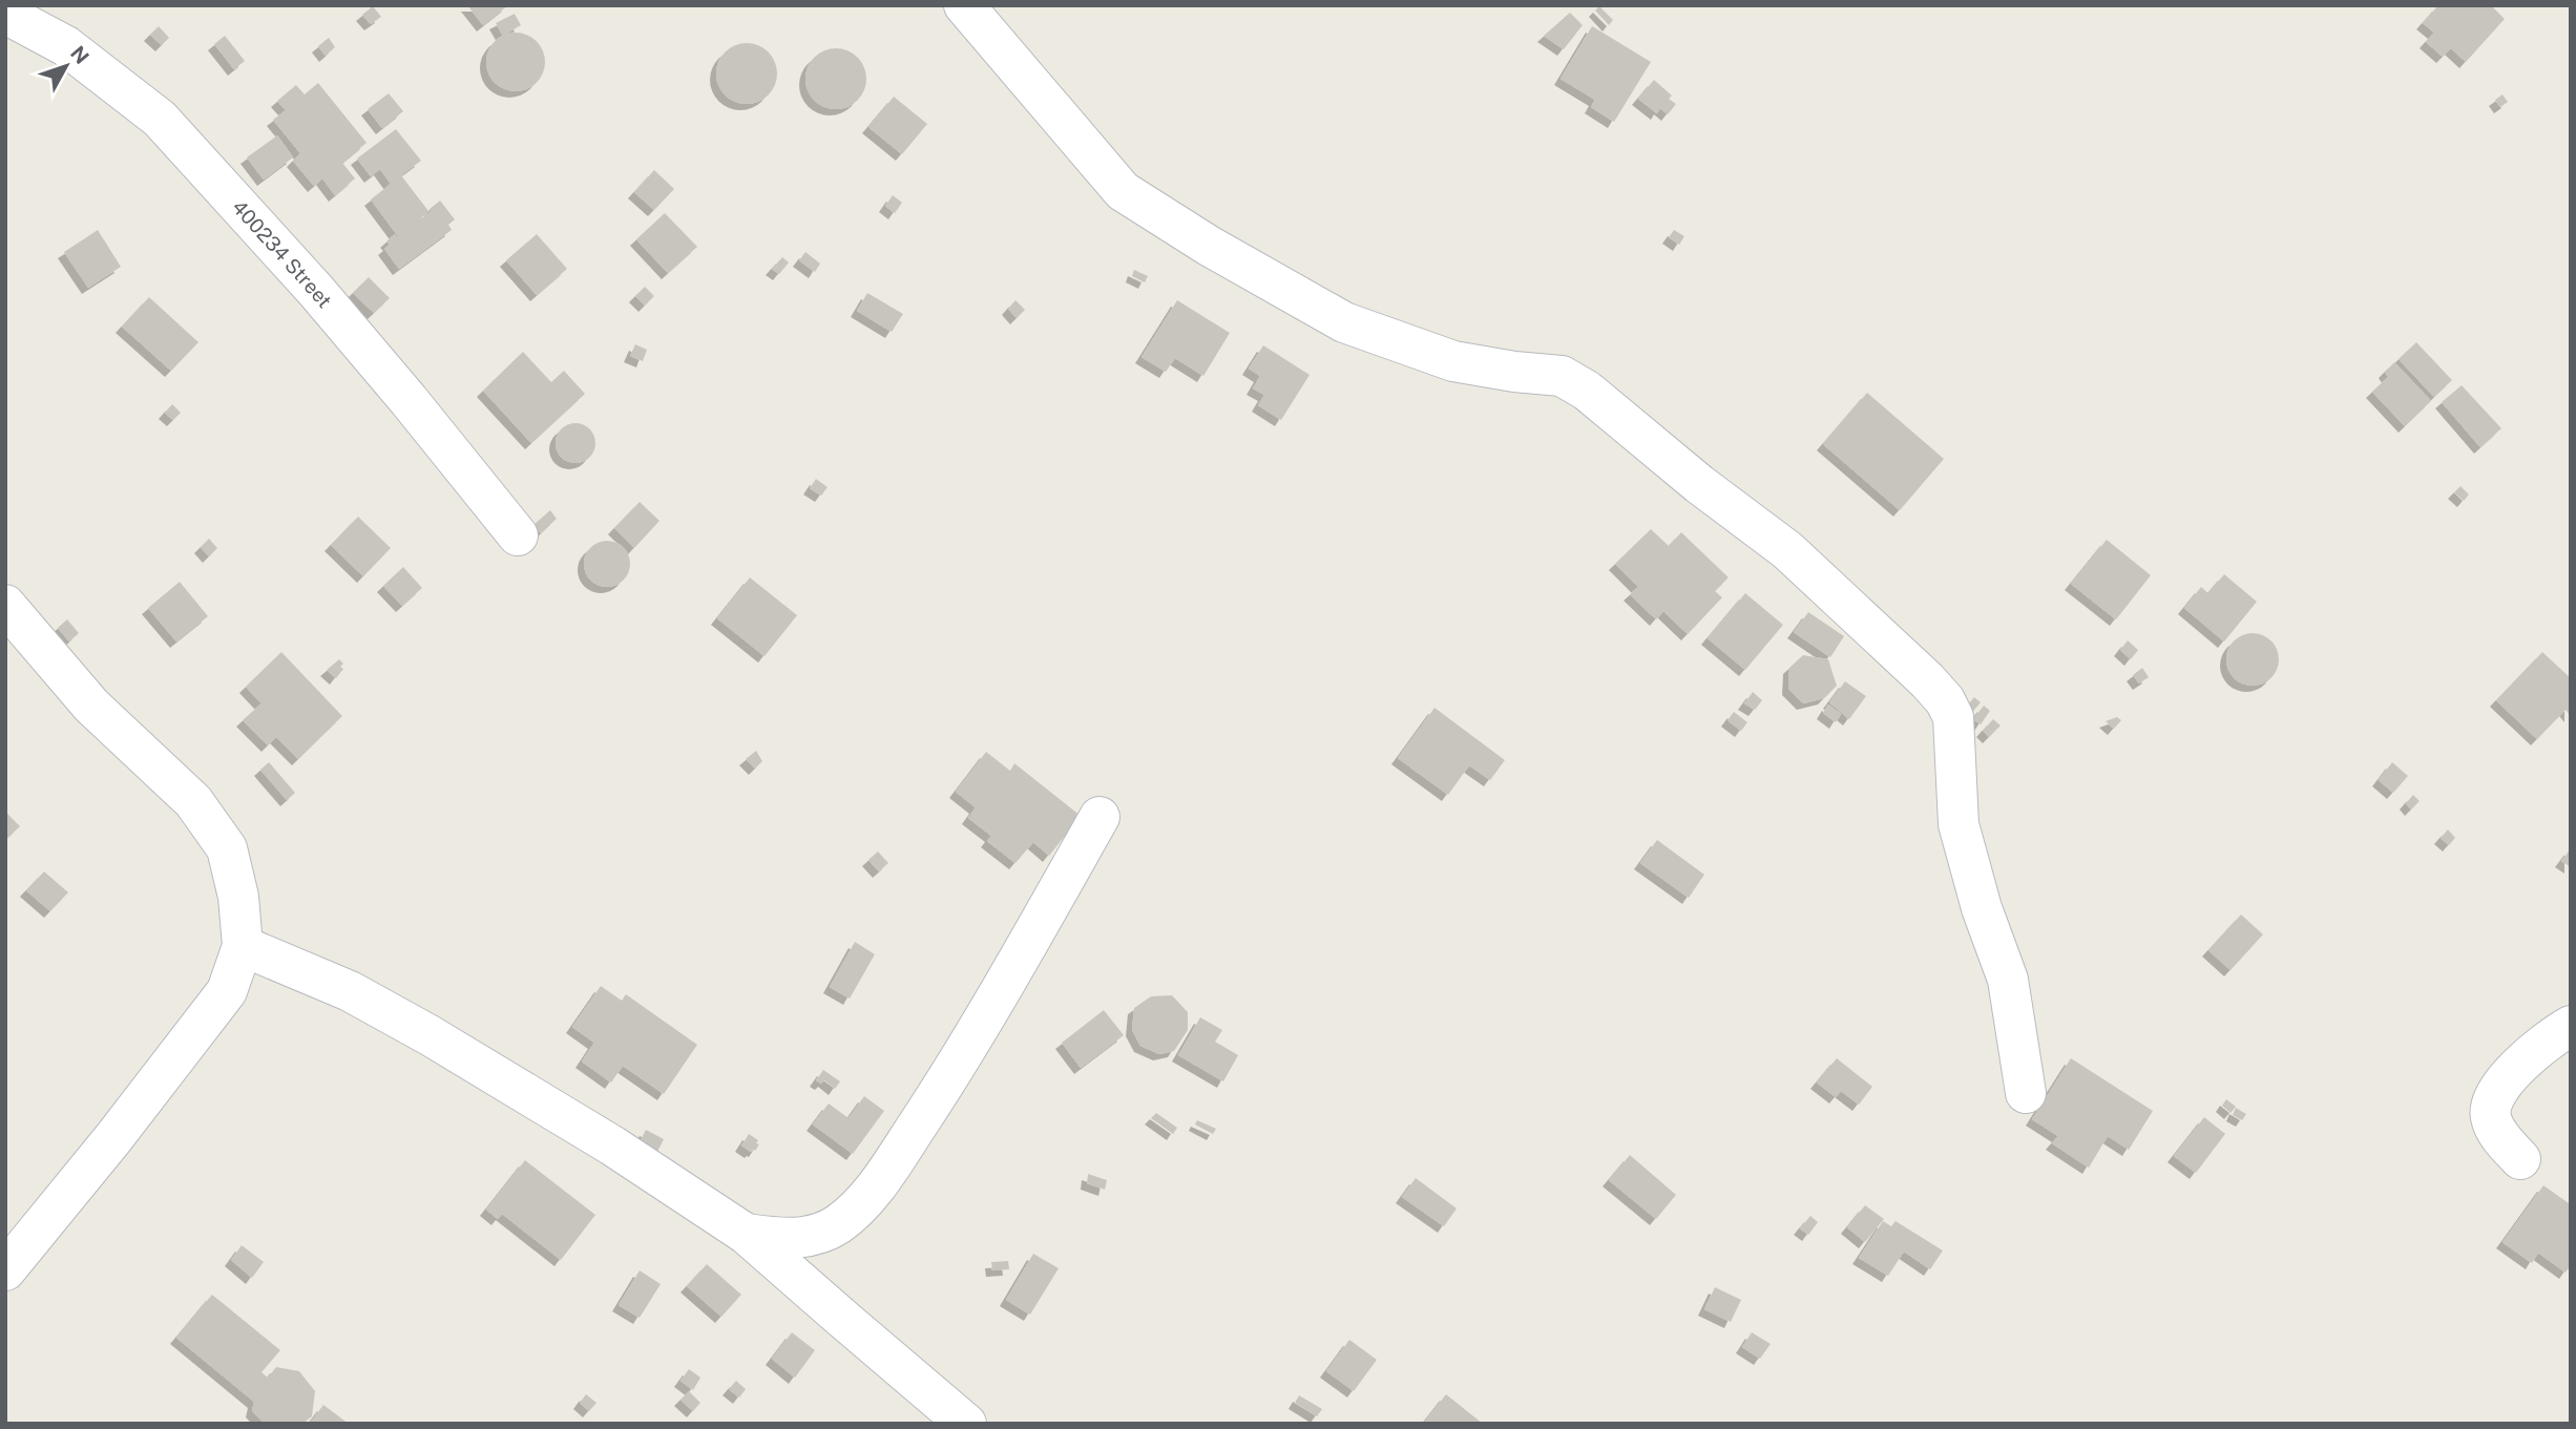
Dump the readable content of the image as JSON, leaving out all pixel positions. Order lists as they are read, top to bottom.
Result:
{
  "streets": {
    "street": ["400234 Street"]
  },
  "north": "top right"
}
